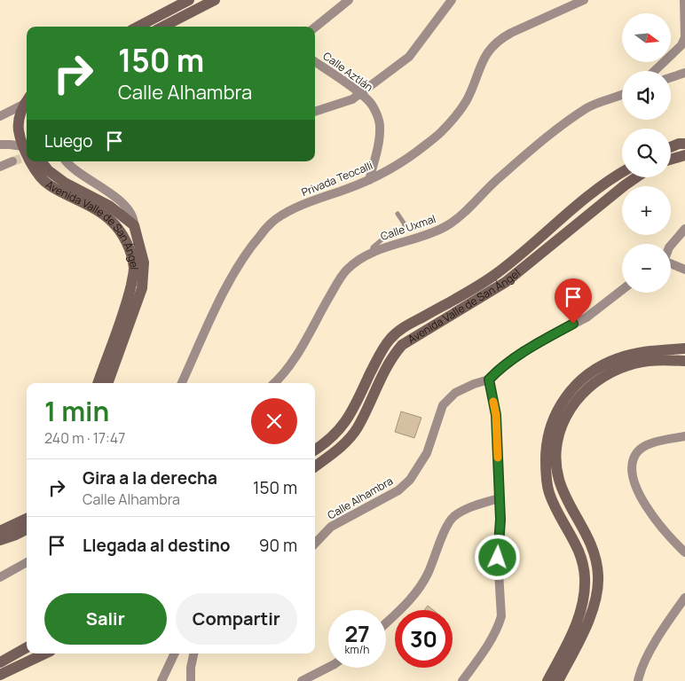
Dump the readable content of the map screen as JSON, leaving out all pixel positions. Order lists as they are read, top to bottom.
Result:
{
  "streets": {
    "street": [
      "Calle Aztlán",
      "Privada Teocalli",
      "Avenida Valle de San Ángel",
      "Calle Uxmal",
      "Calle Alhambra"
    ]
  },
  "crossings": [
    ["Calle Aztlán", "Privada Teocalli"]
  ],
  "north": "right",
  "page": {
    "map_buttons": ["+", "−"],
    "turn": ["150 m", "Calle Alhambra"],
    "then": "Luego",
    "heading": ["1 min", "240 m · 17:47"],
    "list": [
      {
        "name": "Gira a la derecha",
        "note": "Calle Alhambra",
        "value": "150 m"
      },
      {
        "name": "Llegada al destino",
        "value": "90 m"
      }
    ],
    "buttons": ["Salir", "Compartir"],
    "speed": "27 km/h",
    "limit": "30"
  }
}
